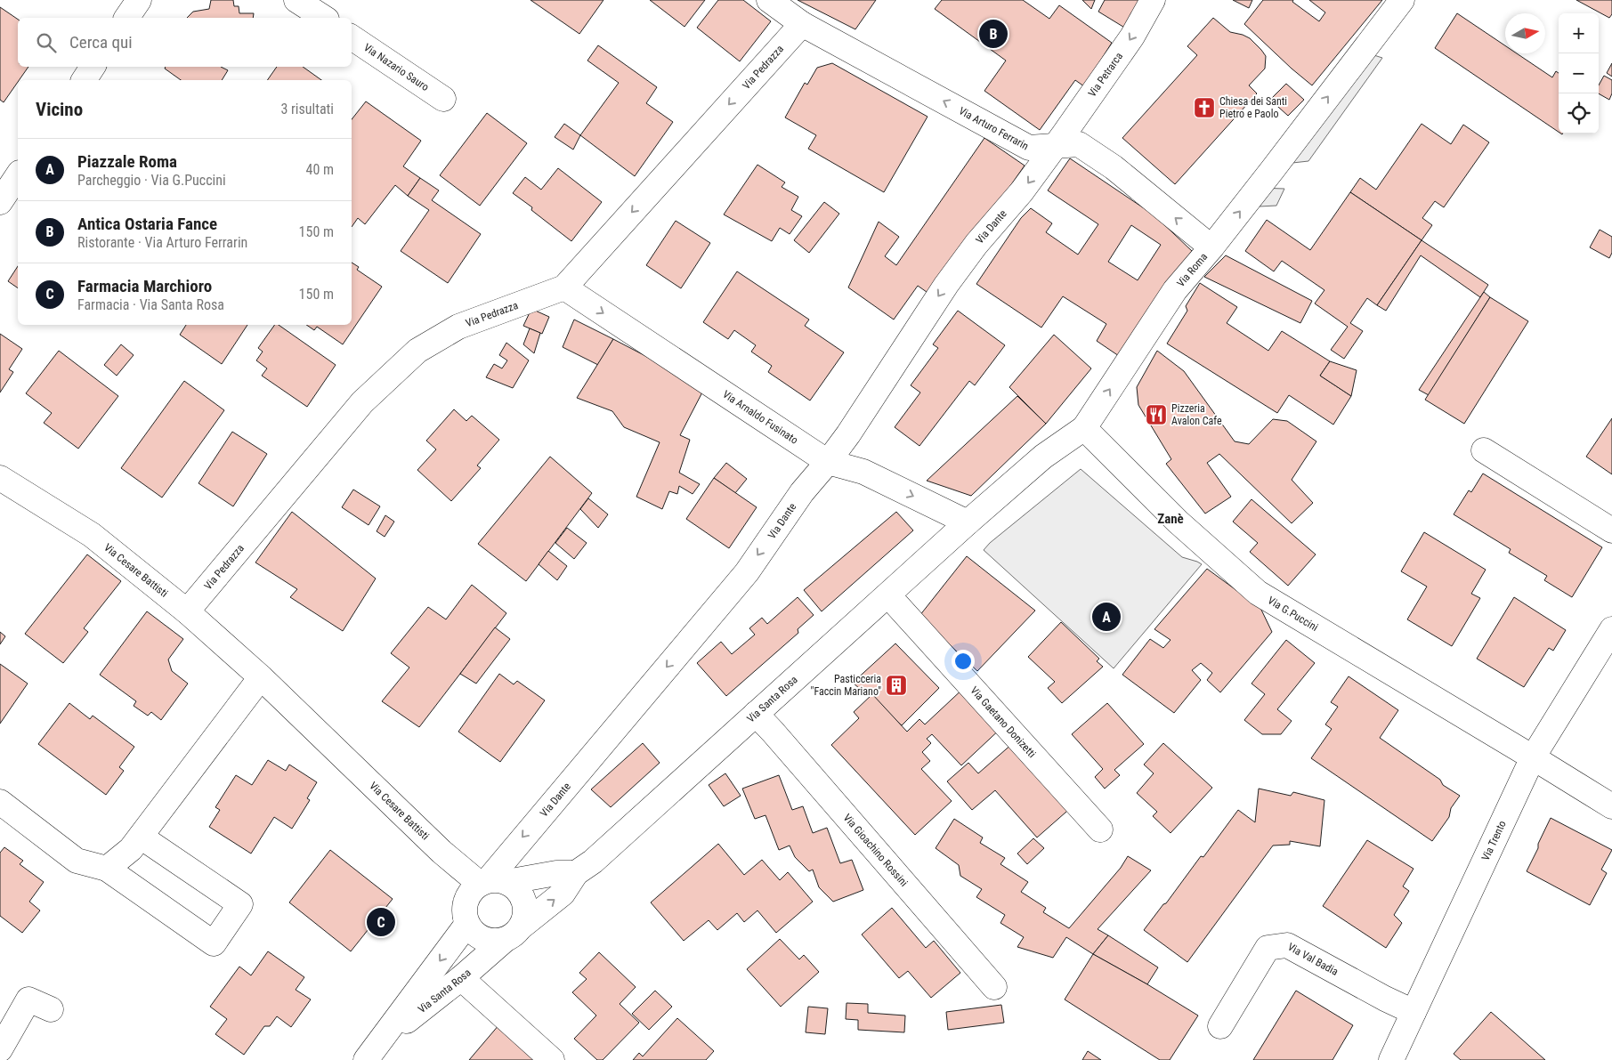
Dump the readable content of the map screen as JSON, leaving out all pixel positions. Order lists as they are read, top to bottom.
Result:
{
  "streets": {
    "street": [
      "Via Nazario Sauro",
      "Via Pedrazza",
      "Via Petrarca",
      "Via Arturo Ferrarin",
      "Via Dante",
      "Via Roma",
      "Via Arnaldo Fusinato",
      "Via Cesare Battisti",
      "Via G.Puccini",
      "Via Santa Rosa",
      "Via Gaetano Donizetti",
      "Via Trento",
      "Via Gioachino Rossini",
      "Via Val Badia"
    ]
  },
  "crossings": [
    ["Via Pedrazza", "Via Arturo Ferrarin"],
    ["Via Pedrazza", "Via Arnaldo Fusinato"],
    ["Via Pedrazza", "Via Cesare Battisti"],
    ["Via Petrarca", "Via Arturo Ferrarin"],
    ["Via Petrarca", "Via Dante"],
    ["Via Arturo Ferrarin", "Via Dante"],
    ["Via Arturo Ferrarin", "Via Roma"],
    ["Via Dante", "Via Arnaldo Fusinato"],
    ["Via Dante", "Via Cesare Battisti"],
    ["Via Dante", "Via Santa Rosa"],
    ["Via Roma", "Via Arnaldo Fusinato"],
    ["Via Roma", "Via G.Puccini"],
    ["Via Roma", "Via Santa Rosa"],
    ["Via Arnaldo Fusinato", "Via Santa Rosa"],
    ["Via Cesare Battisti", "Via Santa Rosa"],
    ["Via G.Puccini", "Via Trento"],
    ["Via Santa Rosa", "Via Gaetano Donizetti"],
    ["Via Santa Rosa", "Via Gioachino Rossini"],
    ["Via Trento", "Via Val Badia"]
  ],
  "one_way": [
    "Via Pedrazza",
    "Via Petrarca",
    "Via Arturo Ferrarin",
    "Via Dante",
    "Via Roma",
    "Via Arnaldo Fusinato"
  ],
  "districts": ["Zanè"],
  "places": {
    "church": ["Chiesa dei Santi Pietro e Paolo"],
    "restaurant": ["Pizzeria Avalon Cafe"],
    "building": ["Pasticceria \"Faccin Mariano\""]
  },
  "north": "right",
  "page": {
    "map_buttons": ["+", "−"],
    "pins": ["B", "A", "C"],
    "search": "Cerca qui",
    "heading": ["Vicino", "3 risultati"],
    "list": [
      {
        "mark": "A",
        "name": "Piazzale Roma",
        "note": "Parcheggio · Via G.Puccini",
        "value": "40 m"
      },
      {
        "mark": "B",
        "name": "Antica Ostaria Fance",
        "note": "Ristorante · Via Arturo Ferrarin",
        "value": "150 m"
      },
      {
        "mark": "C",
        "name": "Farmacia Marchioro",
        "note": "Farmacia · Via Santa Rosa",
        "value": "150 m"
      }
    ]
  }
}
